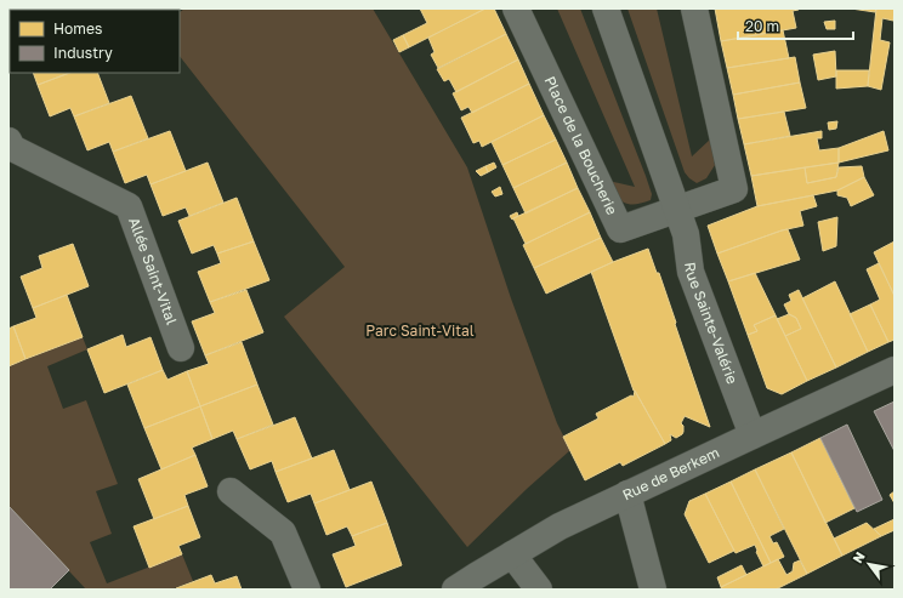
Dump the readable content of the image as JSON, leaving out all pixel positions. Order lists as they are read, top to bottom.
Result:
{
  "streets": {
    "street": [
      "Place de la Boucherie",
      "Allée Saint-Vital",
      "Rue Sainte-Valérie",
      "Rue de Berkem"
    ]
  },
  "crossings": [
    ["Place de la Boucherie", "Rue Sainte-Valérie"],
    ["Rue Sainte-Valérie", "Rue de Berkem"]
  ],
  "parks": ["Parc Saint-Vital"],
  "legend": ["Homes", "Industry"],
  "scale_bar": "20 m",
  "north": "top left"
}
